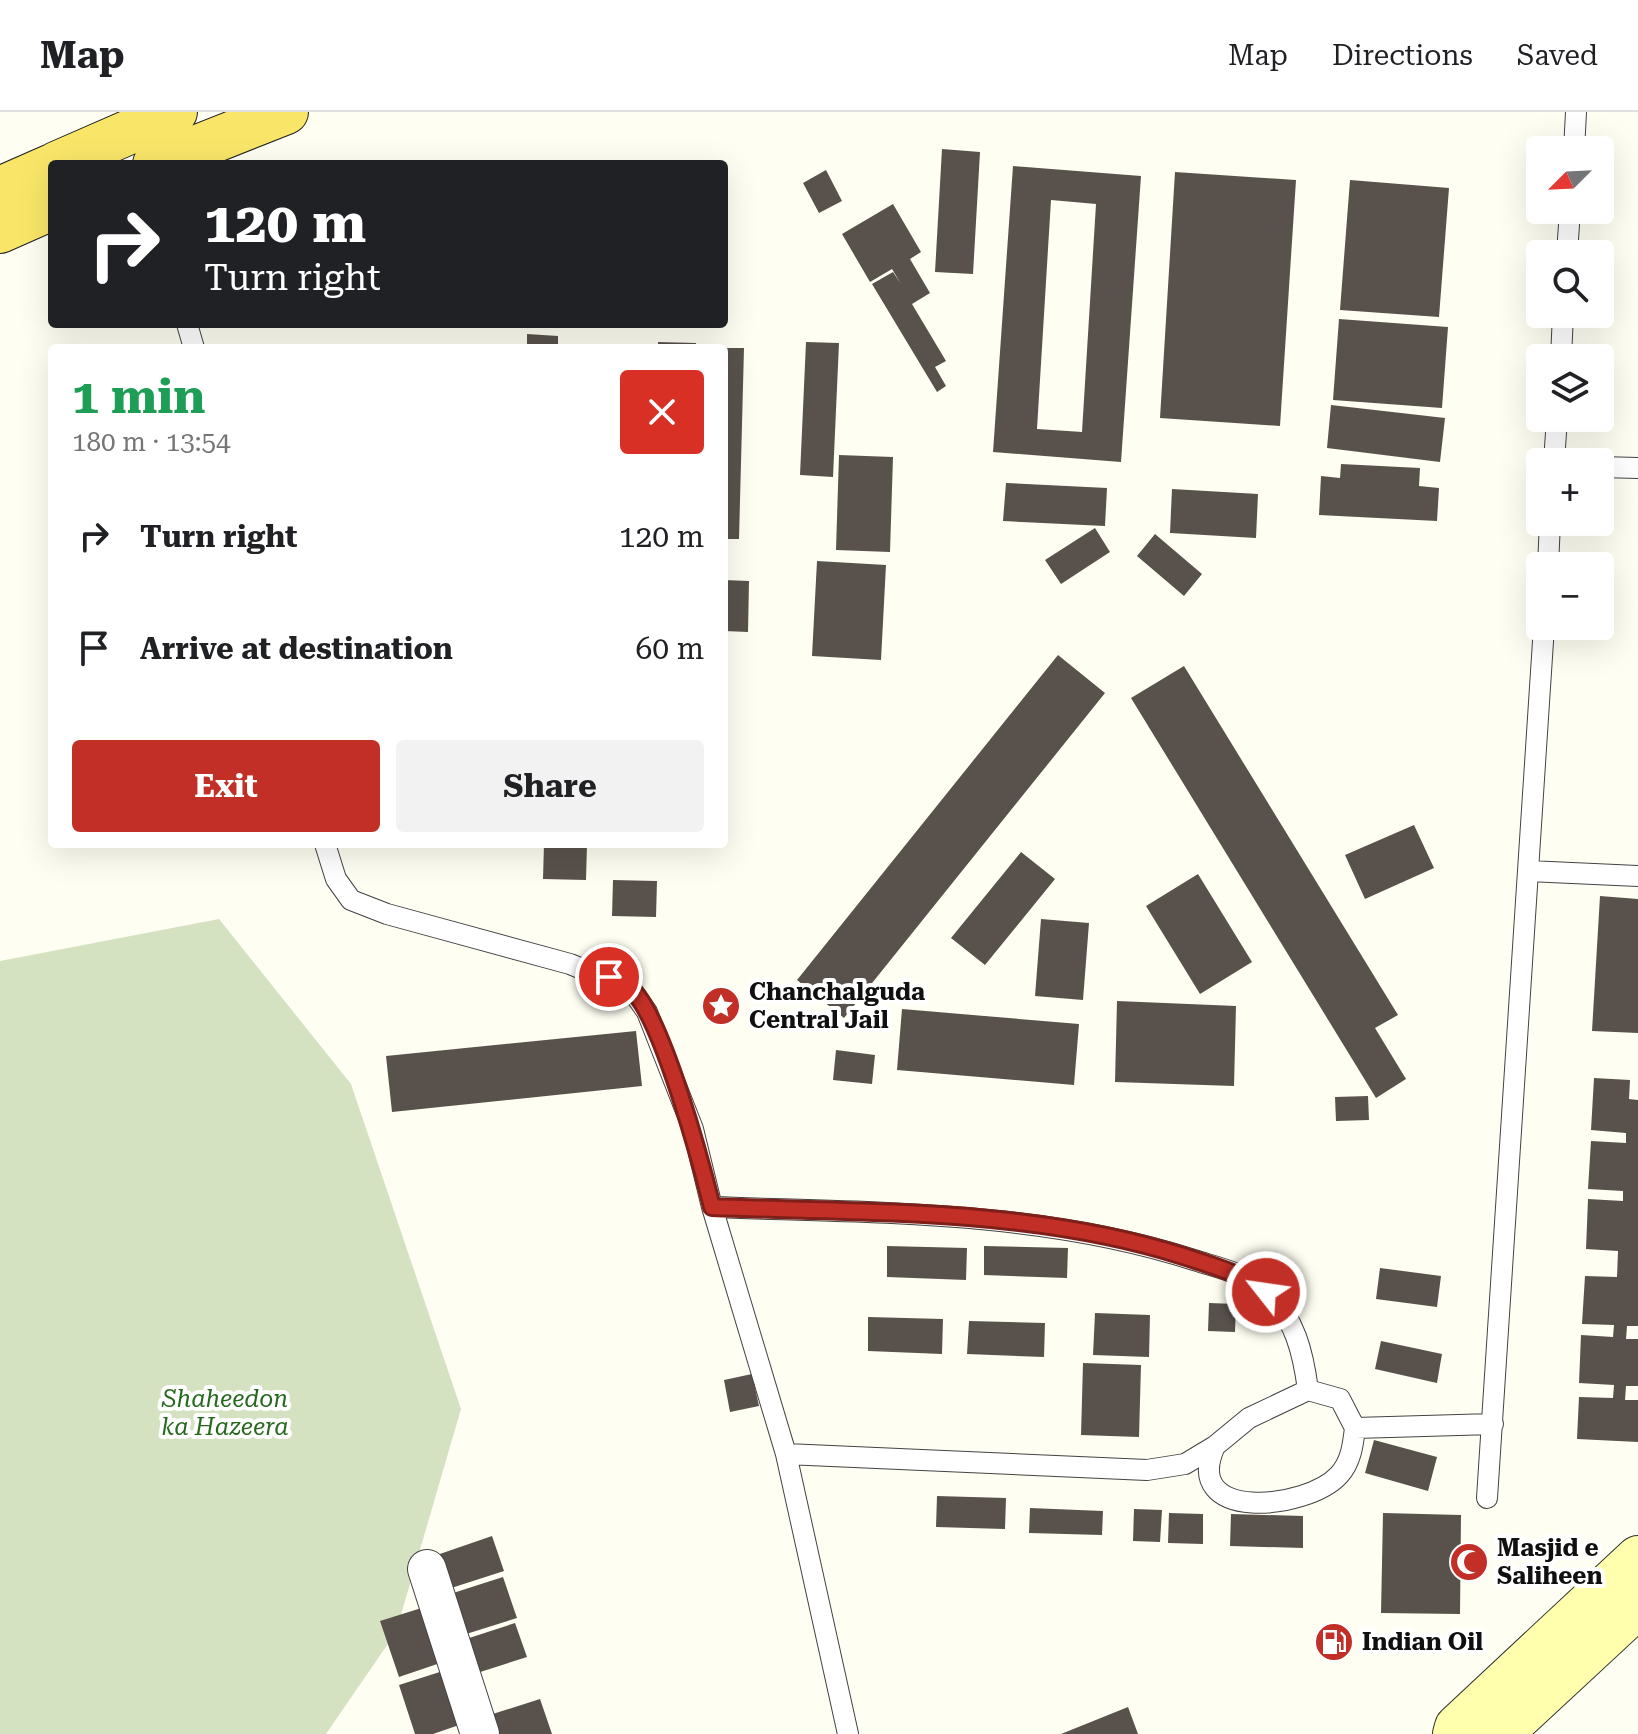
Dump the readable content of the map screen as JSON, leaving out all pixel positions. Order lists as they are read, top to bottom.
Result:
{
  "parks": ["Shaheedon ka Hazeera"],
  "places": {
    "place": ["Chanchalguda Central Jail"],
    "mosque": ["Masjid e Saliheen"],
    "fuel station": ["Indian Oil"]
  },
  "north": "bottom left",
  "page": {
    "header": "Map",
    "nav": ["Map", "Directions", "Saved"],
    "map_buttons": ["+", "−"],
    "turn": ["120 m", "Turn right"],
    "heading": ["1 min", "180 m · 13:54"],
    "list": [
      {
        "name": "Turn right",
        "value": "120 m"
      },
      {
        "name": "Arrive at destination",
        "value": "60 m"
      }
    ],
    "buttons": ["Exit", "Share"]
  }
}
